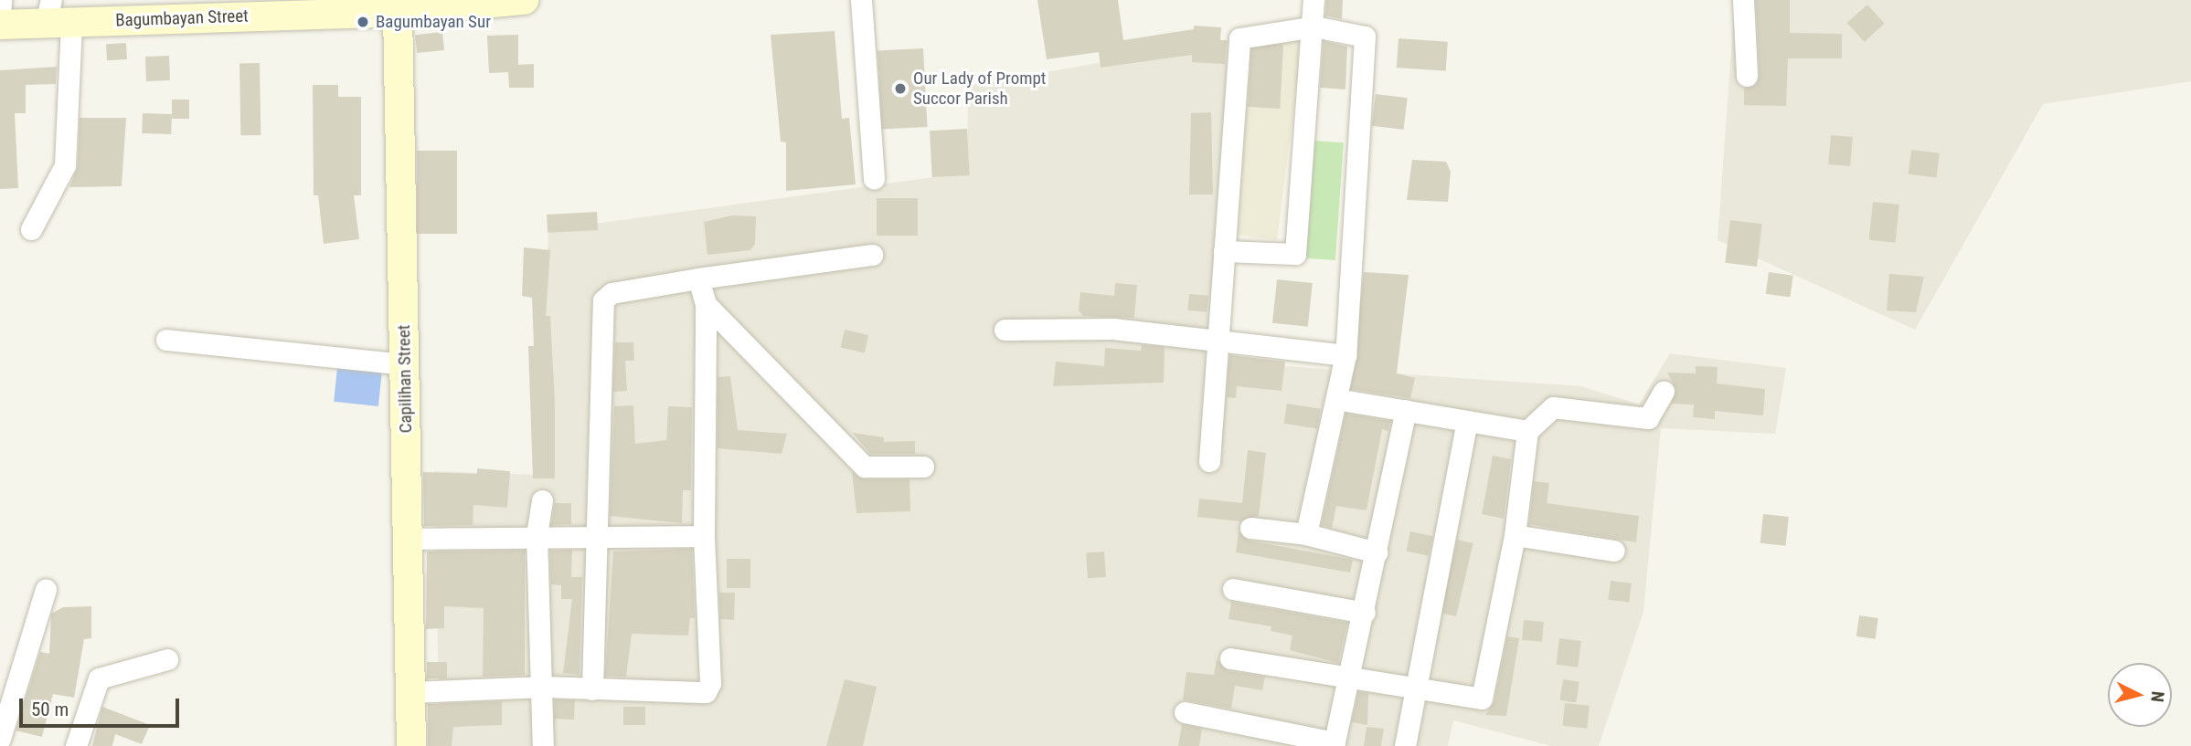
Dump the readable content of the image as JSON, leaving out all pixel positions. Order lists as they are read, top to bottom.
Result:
{
  "streets": {
    "street": ["Bagumbayan Street", "Capilihan Street"]
  },
  "crossings": [
    ["Bagumbayan Street", "Capilihan Street"]
  ],
  "places": ["Bagumbayan Sur", "Our Lady of Prompt Succor Parish"],
  "scale_bar": "50 m",
  "north": "right"
}
